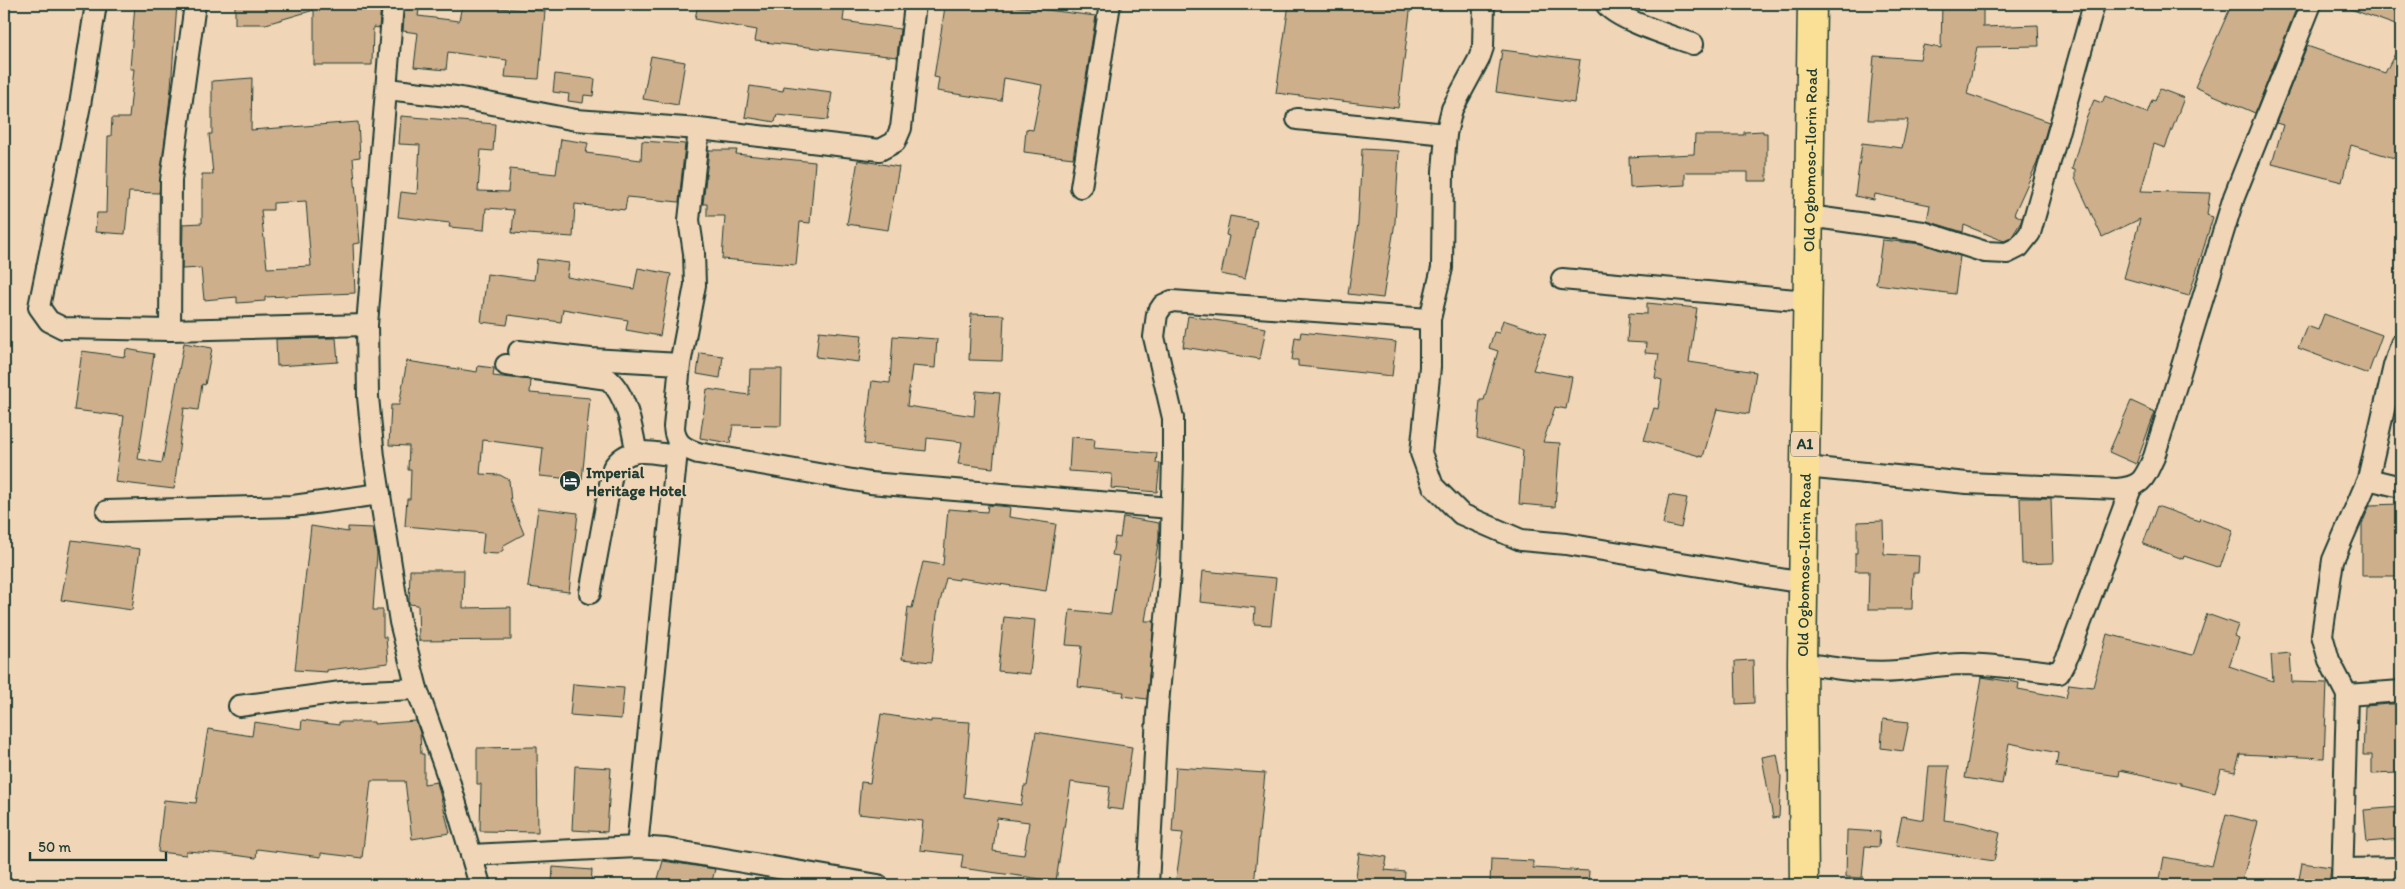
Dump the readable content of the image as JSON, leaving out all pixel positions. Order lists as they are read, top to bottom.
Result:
{
  "streets": {
    "highway": ["Old Ogbomoso-Ilorin Road", "A1"]
  },
  "places": {
    "hotel": ["Imperial Heritage Hotel"]
  },
  "scale_bar": "50 m"
}
